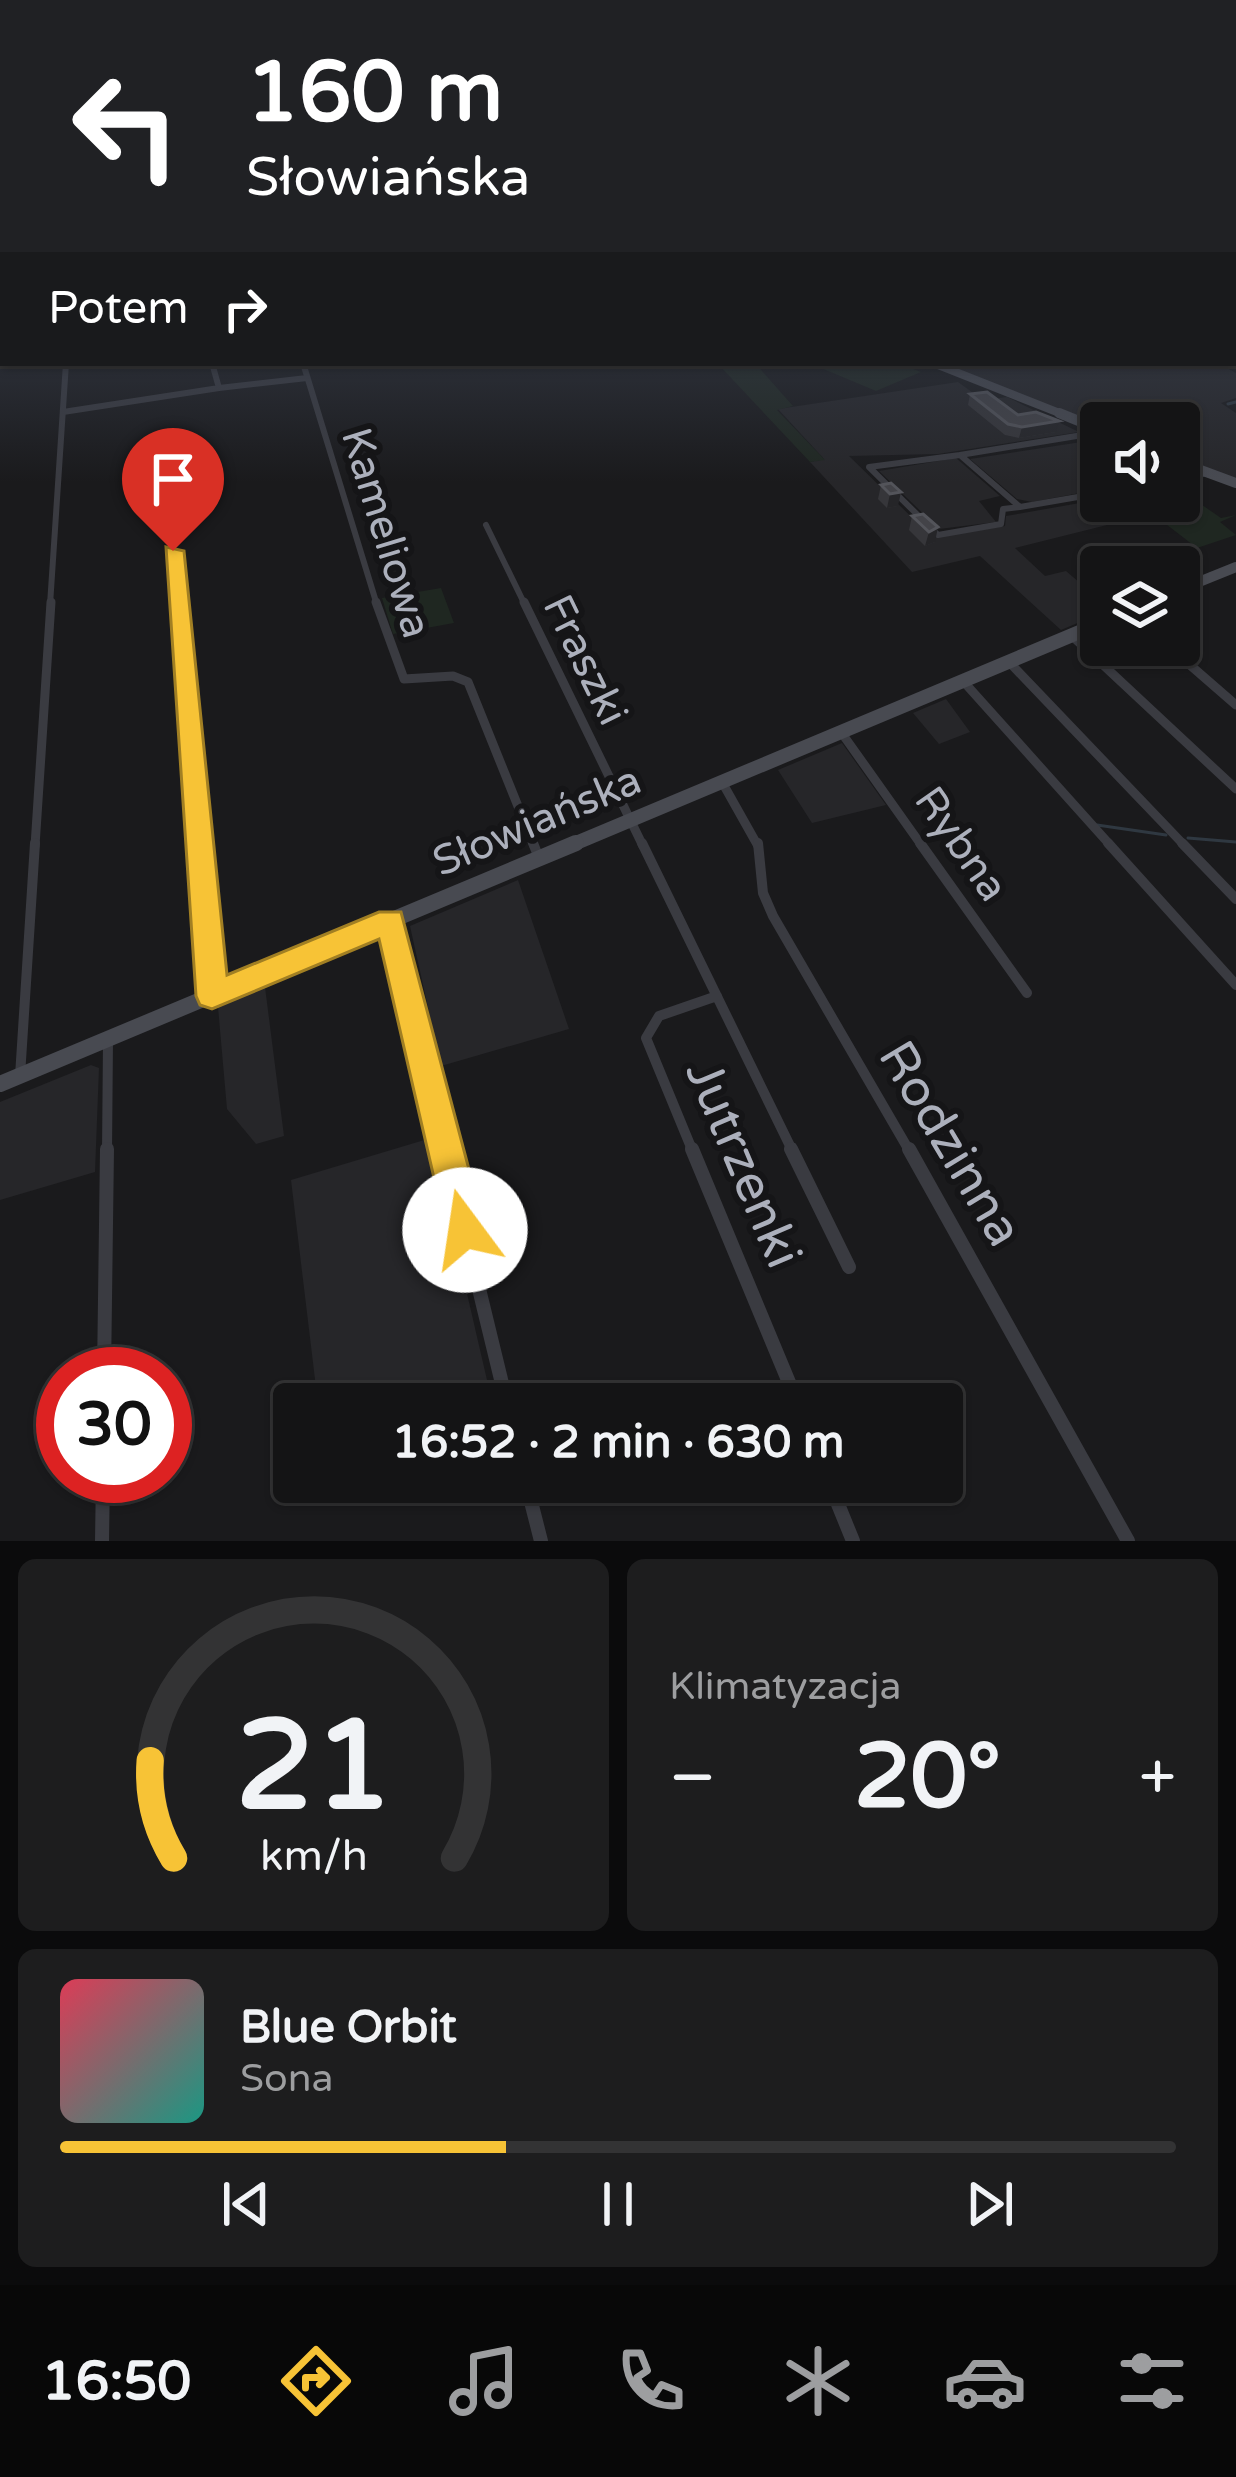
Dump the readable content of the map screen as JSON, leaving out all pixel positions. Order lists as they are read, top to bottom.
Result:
{
  "streets": {
    "street": [
      "Kameliowa",
      "Fraszki",
      "Słowiańska",
      "Rybna",
      "Rodzinna",
      "Jutrzenki"
    ]
  },
  "crossings": [
    ["Kameliowa", "Słowiańska"],
    ["Fraszki", "Słowiańska"],
    ["Fraszki", "Jutrzenki"],
    ["Słowiańska", "Rybna"],
    ["Słowiańska", "Rodzinna"],
    ["Słowiańska", "Jutrzenki"]
  ],
  "page": {
    "turn": ["160 m", "Słowiańska"],
    "then": "Potem",
    "limit": "30",
    "trip": "16:52 · 2 min · 630 m",
    "tile": "Klimatyzacja",
    "heat": ["−", "20°", "+"],
    "song": ["Blue Orbit", "Sona"],
    "tabs": "16:50",
    "gauge": ["21", "km/h"]
  }
}
